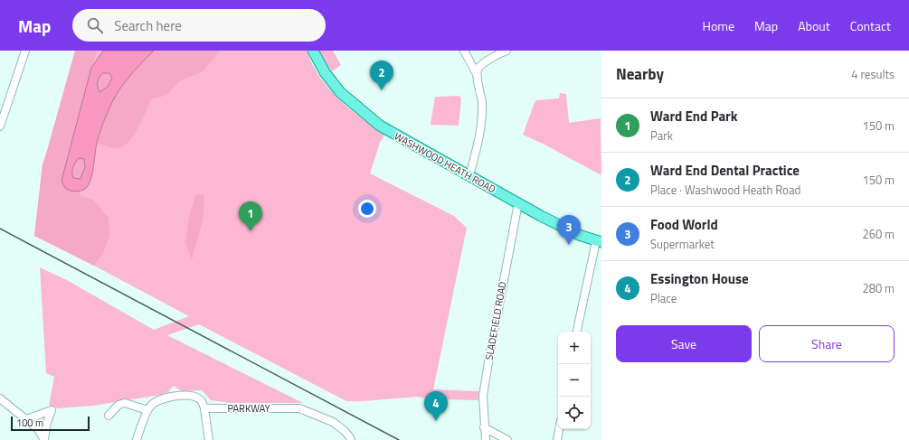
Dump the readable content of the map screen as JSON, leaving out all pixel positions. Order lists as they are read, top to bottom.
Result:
{
  "streets": {
    "main road": ["WASHWOOD HEATH ROAD"],
    "street": ["SLADEFIELD ROAD", "PARKWAY"]
  },
  "crossings": [
    ["WASHWOOD HEATH ROAD", "SLADEFIELD ROAD"]
  ],
  "scale_bar": "100 m",
  "page": {
    "header": "Map",
    "search": "Search here",
    "nav": [
      "Home",
      "Map",
      "About",
      "Contact"
    ],
    "heading": ["Nearby", "4 results"],
    "pins": [
      "2",
      "1",
      "3",
      "4"
    ],
    "list": [
      {
        "mark": "1",
        "name": "Ward End Park",
        "note": "Park",
        "value": "150 m"
      },
      {
        "mark": "2",
        "name": "Ward End Dental Practice",
        "note": "Place · Washwood Heath Road",
        "value": "150 m"
      },
      {
        "mark": "3",
        "name": "Food World",
        "note": "Supermarket",
        "value": "260 m"
      },
      {
        "mark": "4",
        "name": "Essington House",
        "note": "Place",
        "value": "280 m"
      }
    ],
    "buttons": ["Save", "Share"],
    "map_buttons": ["+", "−"],
    "scale": "100 m"
  }
}
